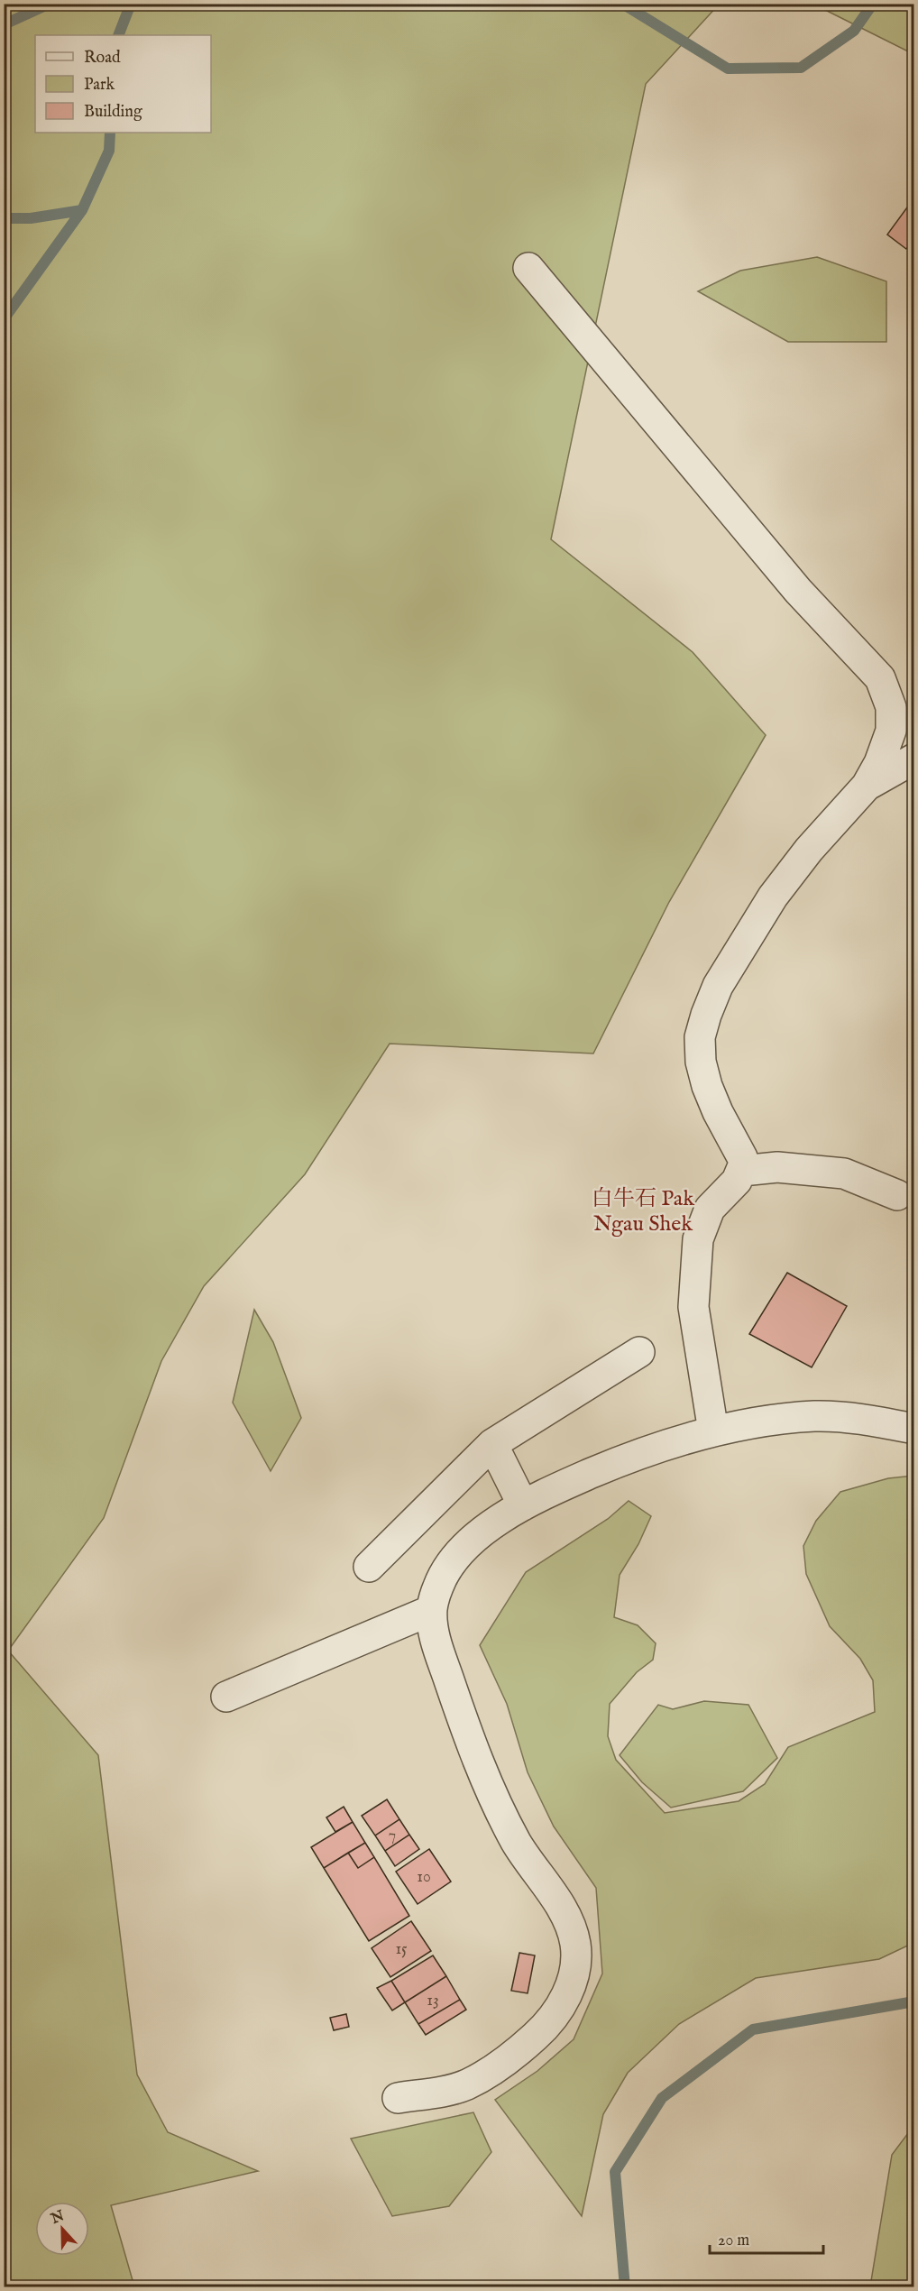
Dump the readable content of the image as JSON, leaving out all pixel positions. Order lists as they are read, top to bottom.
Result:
{
  "districts": ["白牛石 Pak Ngau Shek"],
  "house_numbers": [
    "7",
    "10",
    "15",
    "13"
  ],
  "legend": ["Road", "Park", "Building"],
  "scale_bar": "20 m",
  "north": "top"
}
